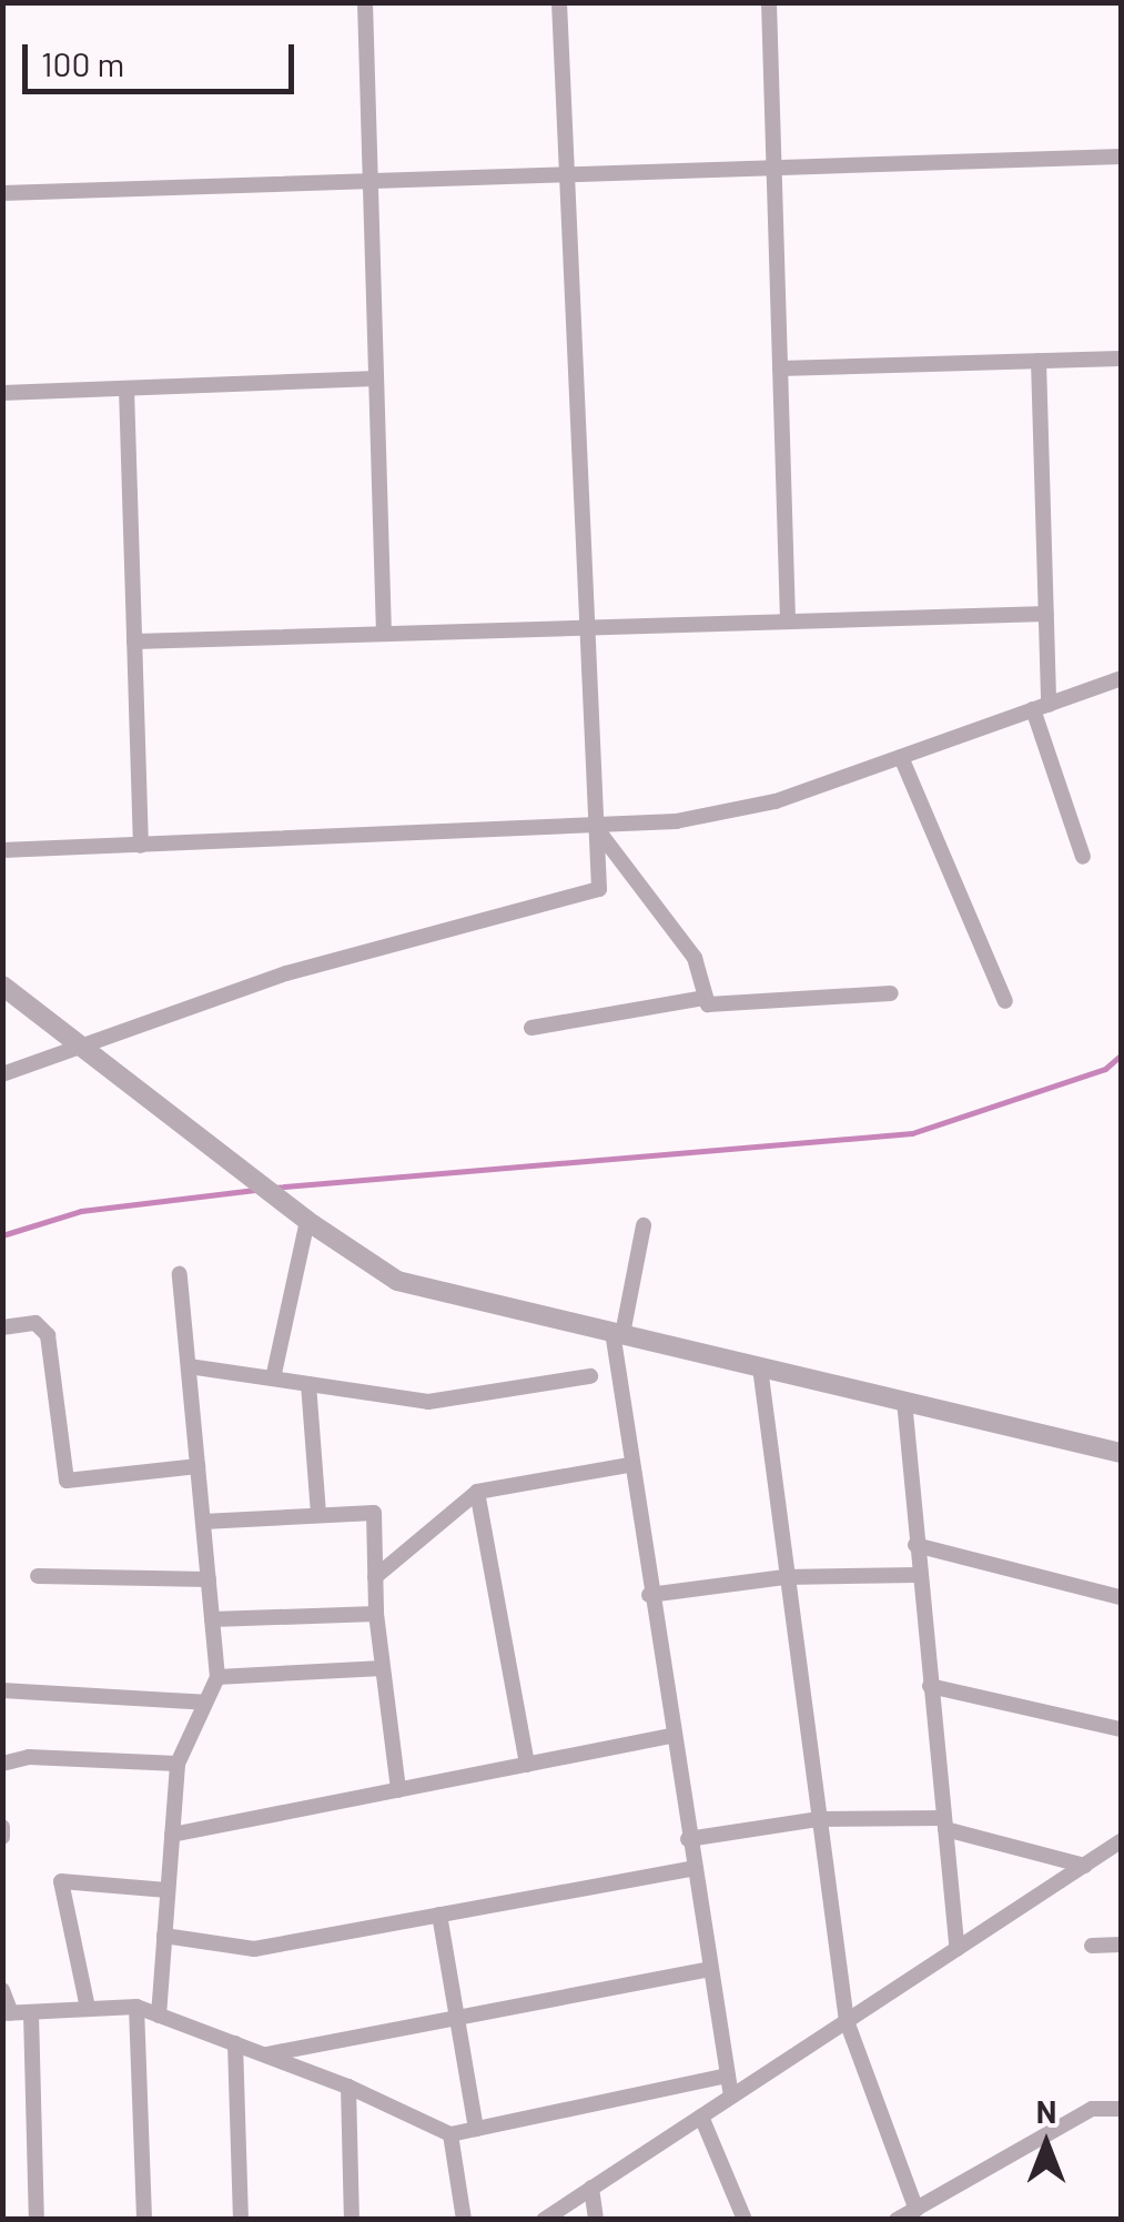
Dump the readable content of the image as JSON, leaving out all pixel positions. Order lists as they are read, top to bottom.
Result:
{
  "scale_bar": "100 m",
  "north": "top"
}
